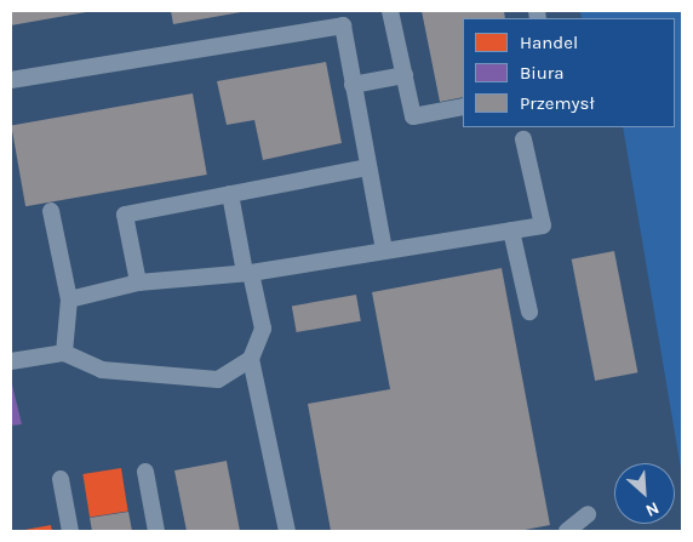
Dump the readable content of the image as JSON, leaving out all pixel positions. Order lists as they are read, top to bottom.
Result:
{
  "legend": ["Handel", "Biura", "Przemysł"],
  "north": "bottom right"
}
